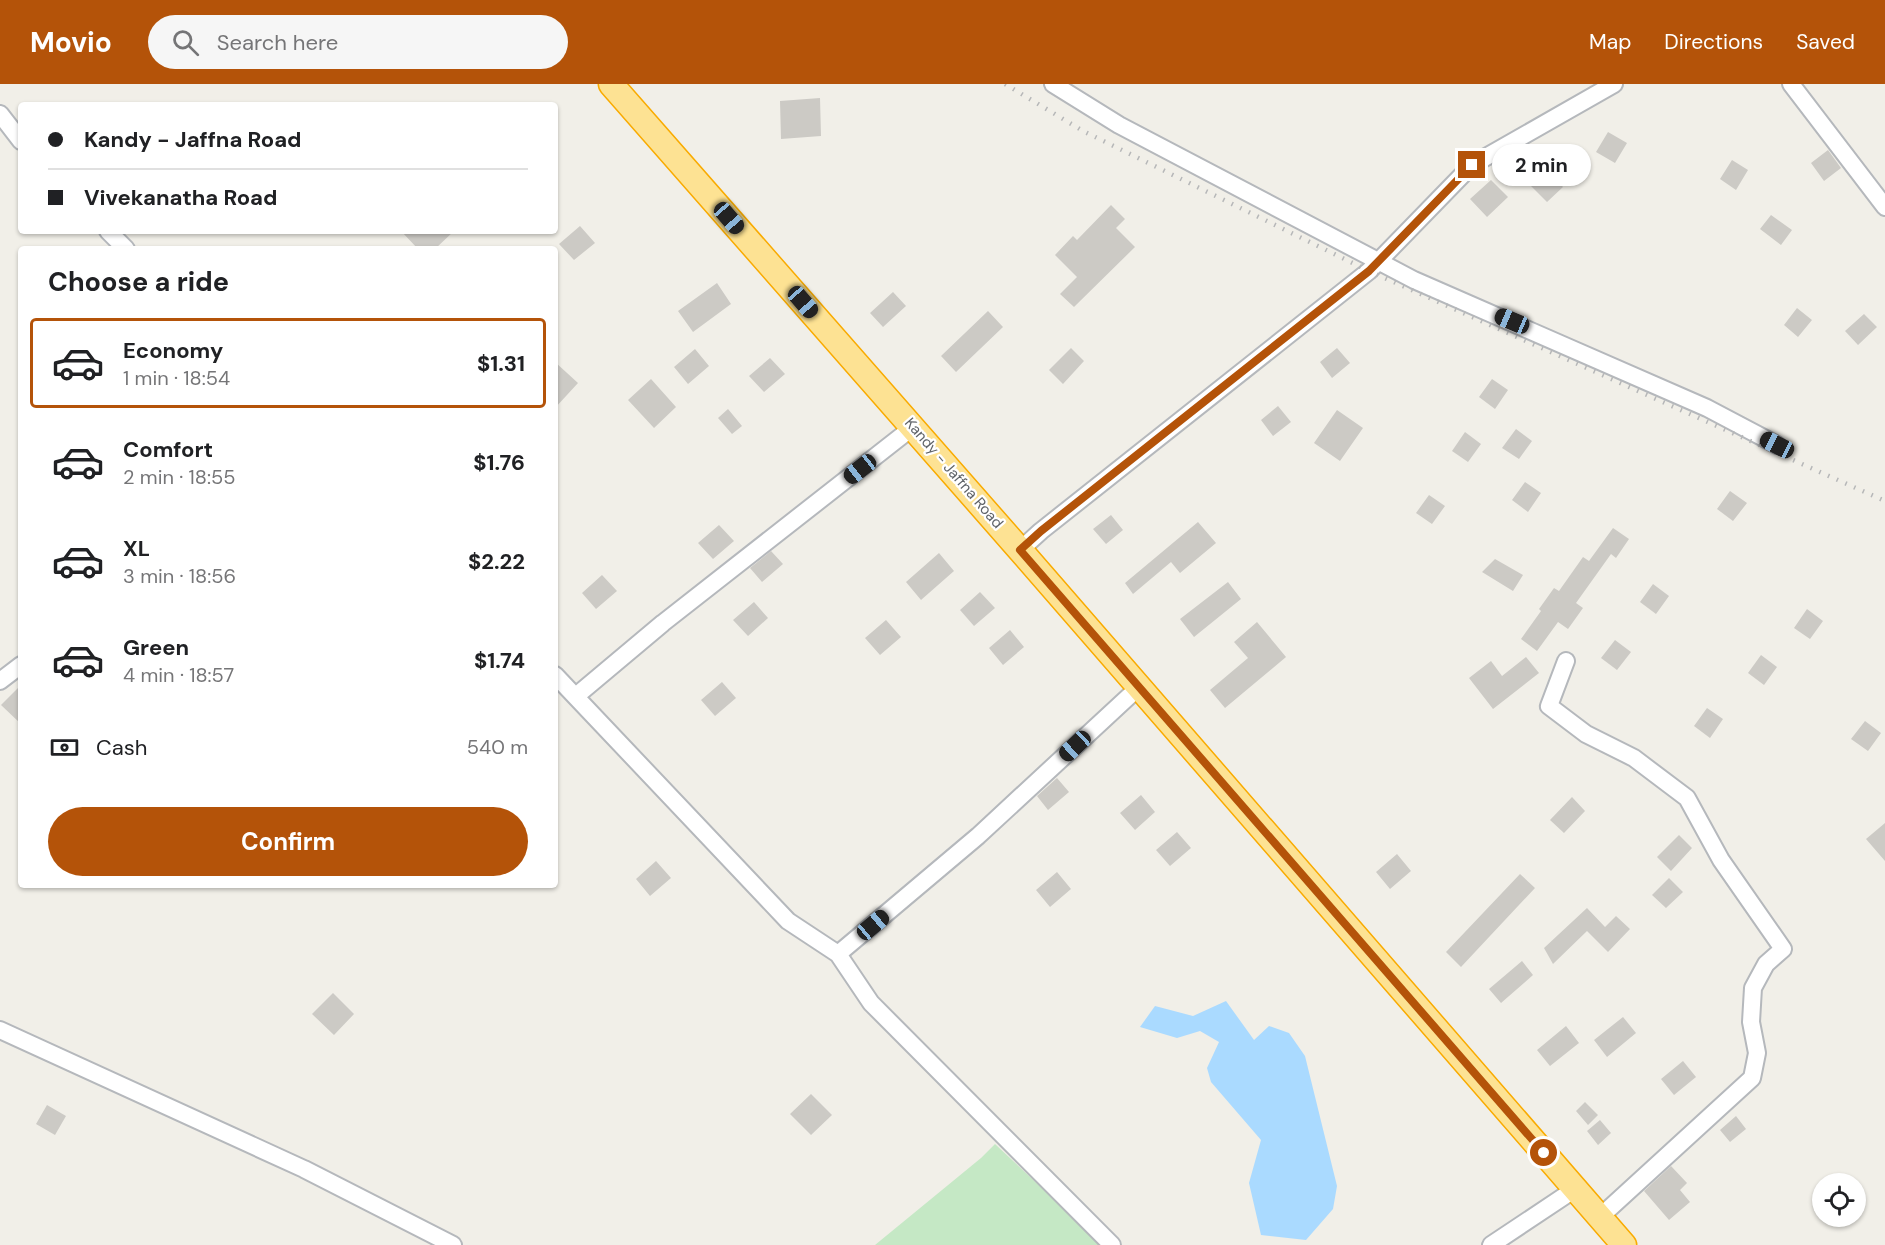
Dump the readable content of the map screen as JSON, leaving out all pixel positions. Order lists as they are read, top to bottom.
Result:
{
  "streets": {
    "highway": ["Kandy - Jaffna Road"]
  },
  "page": {
    "header": "Movio",
    "search": "Search here",
    "nav": ["Map", "Directions", "Saved"],
    "banner": ["Kandy - Jaffna Road", "Vivekanatha Road"],
    "bubble": "2 min",
    "heading": "Choose a ride",
    "list": [
      {
        "name": "Economy",
        "note": "1 min · 18:54",
        "value": "$1.31"
      },
      {
        "name": "Comfort",
        "note": "2 min · 18:55",
        "value": "$1.76"
      },
      {
        "name": "XL",
        "note": "3 min · 18:56",
        "value": "$2.22"
      },
      {
        "name": "Green",
        "note": "4 min · 18:57",
        "value": "$1.74"
      }
    ],
    "pay": ["Cash", "540 m"],
    "buttons": "Confirm"
  }
}
